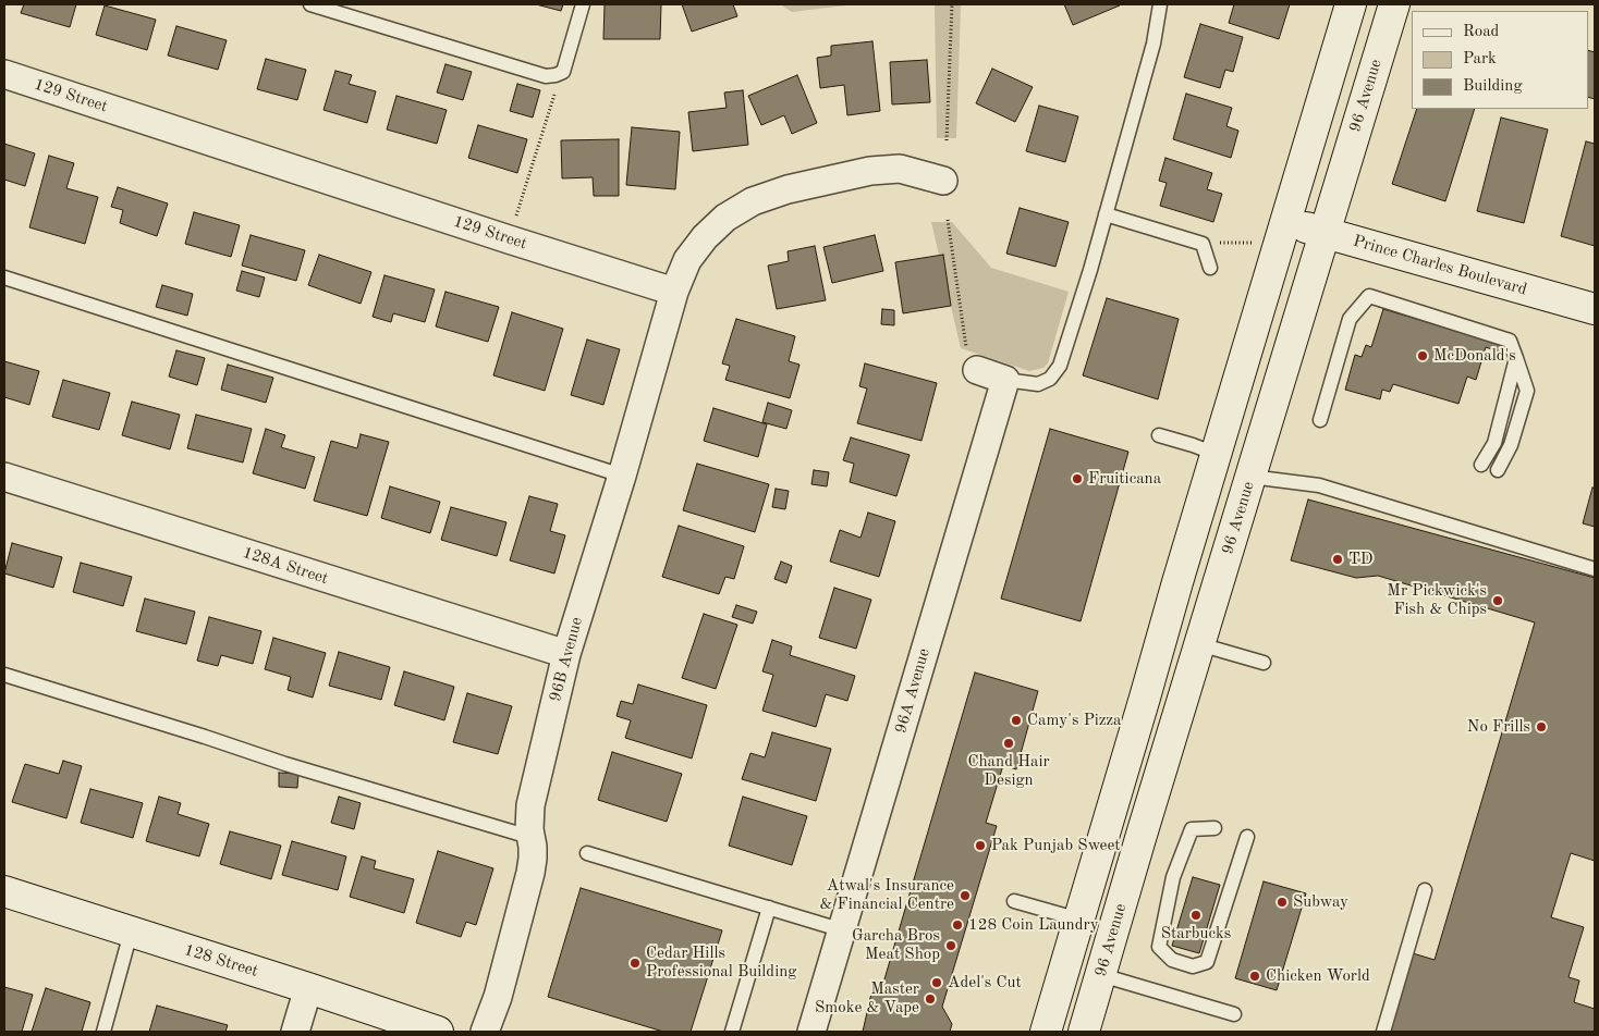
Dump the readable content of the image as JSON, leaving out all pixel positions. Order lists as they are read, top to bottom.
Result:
{
  "streets": {
    "main road": ["96 Avenue", "Prince Charles Boulevard", "128 Street"],
    "street": [
      "129 Street",
      "128A Street",
      "96B Avenue",
      "96A Avenue"
    ]
  },
  "crossings": [
    ["129 Street", "96B Avenue"],
    ["96 Avenue", "Prince Charles Boulevard"],
    ["128A Street", "96B Avenue"]
  ],
  "places": [
    "McDonald's",
    "Fruiticana",
    "TD",
    "Mr Pickwick's Fish & Chips",
    "Camy's Pizza",
    "No Frills",
    "Chand Hair Design",
    "Pak Punjab Sweet",
    "Atwal's Insurance & Financial Centre",
    "Subway",
    "Starbucks",
    "128 Coin Laundry",
    "Garcha Bros Meat Shop",
    "Cedar Hills Professional Building",
    "Chicken World",
    "Adel's Cut",
    "Master Smoke & Vape"
  ],
  "legend": ["Road", "Park", "Building"]
}
